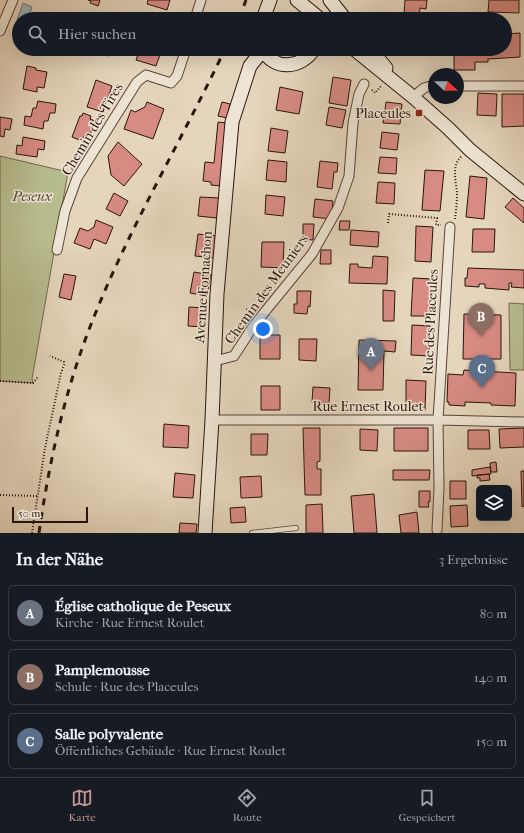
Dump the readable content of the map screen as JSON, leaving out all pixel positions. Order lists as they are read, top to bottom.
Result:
{
  "streets": {
    "street": [
      "Chemin des Tires",
      "Avenue Fornachon",
      "Chemin des Meuniers",
      "Rue des Placeules",
      "Rue Ernest Roulet"
    ]
  },
  "crossings": [
    ["Avenue Fornachon", "Chemin des Meuniers"],
    ["Avenue Fornachon", "Rue Ernest Roulet"],
    ["Rue des Placeules", "Rue Ernest Roulet"]
  ],
  "parks": ["Peseux"],
  "places": {
    "transit": ["Placeules"]
  },
  "scale_bar": "50 m",
  "north": "right",
  "page": {
    "search": "Hier suchen",
    "pins": ["B", "A", "C"],
    "scale": "50 m",
    "heading": ["In der Nähe", "3 Ergebnisse"],
    "list": [
      {
        "mark": "A",
        "name": "Église catholique de Peseux",
        "note": "Kirche · Rue Ernest Roulet",
        "value": "80 m"
      },
      {
        "mark": "B",
        "name": "Pamplemousse",
        "note": "Schule · Rue des Placeules",
        "value": "140 m"
      },
      {
        "mark": "C",
        "name": "Salle polyvalente",
        "note": "Öffentliches Gebäude · Rue Ernest Roulet",
        "value": "150 m"
      }
    ],
    "nav": ["Karte", "Route", "Gespeichert"]
  }
}
